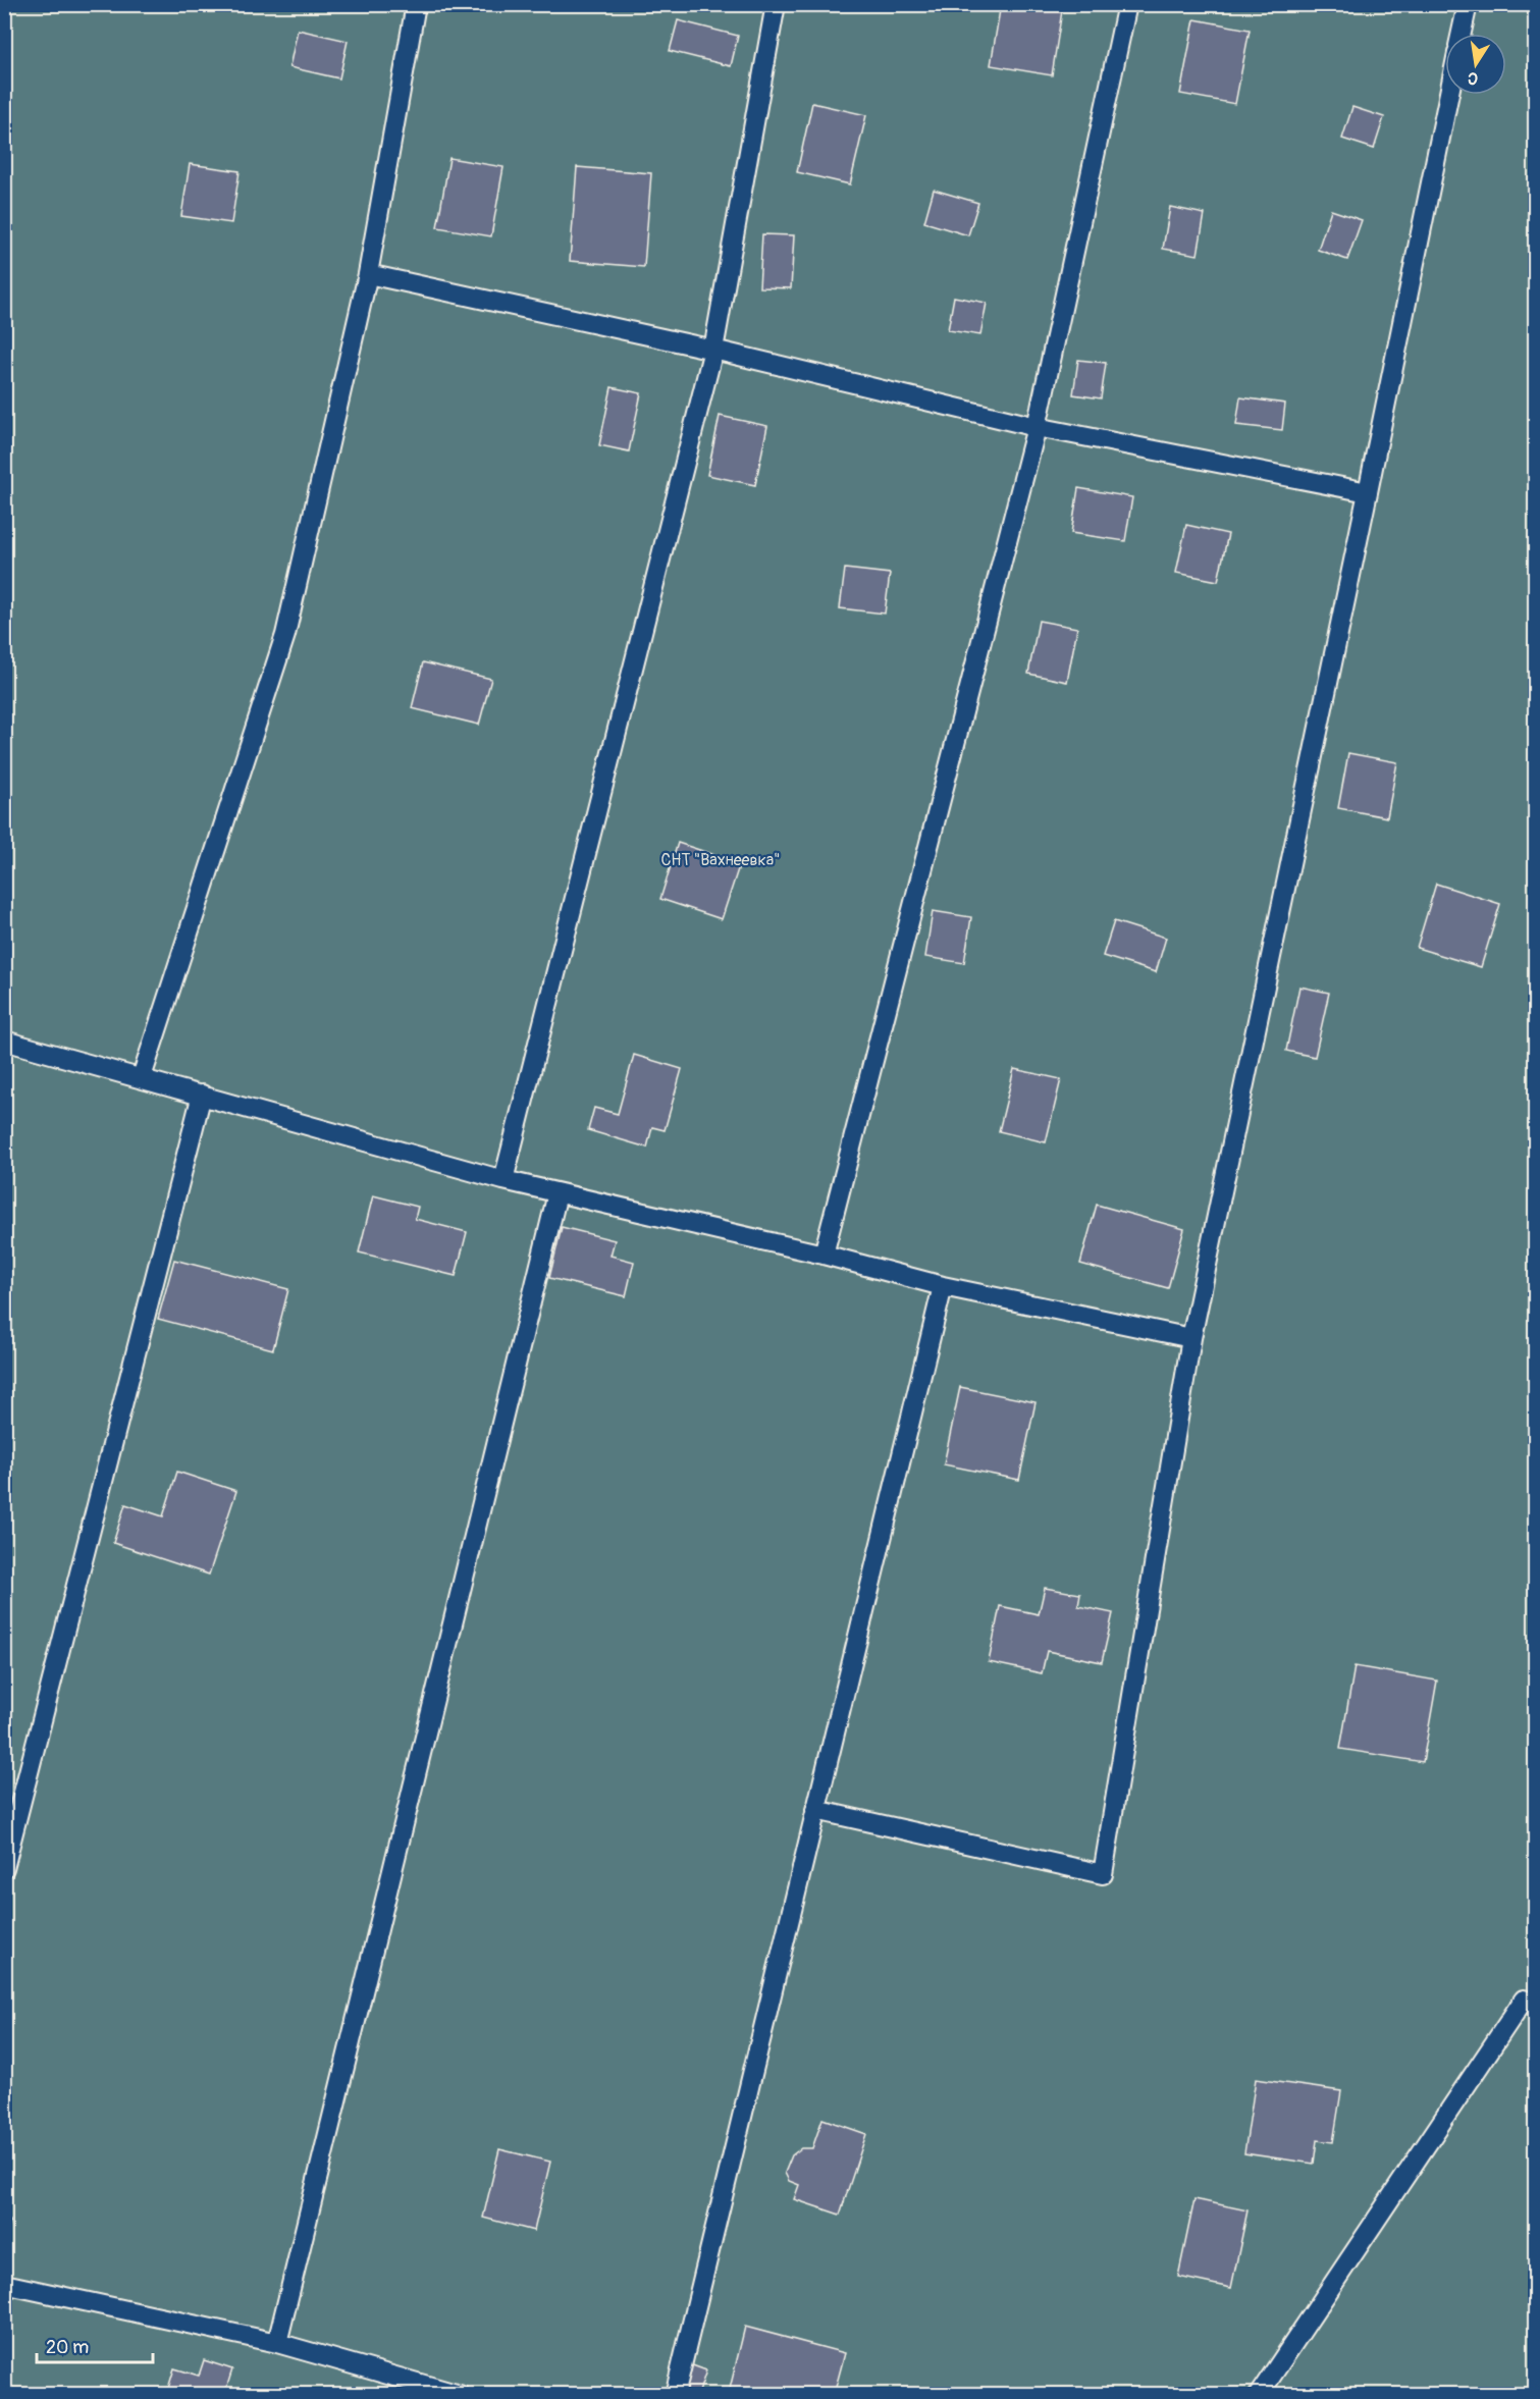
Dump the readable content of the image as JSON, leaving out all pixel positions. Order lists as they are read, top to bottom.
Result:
{
  "parks": ["СНТ \"Вахнеевка\""],
  "scale_bar": "20 m",
  "north": "bottom"
}
